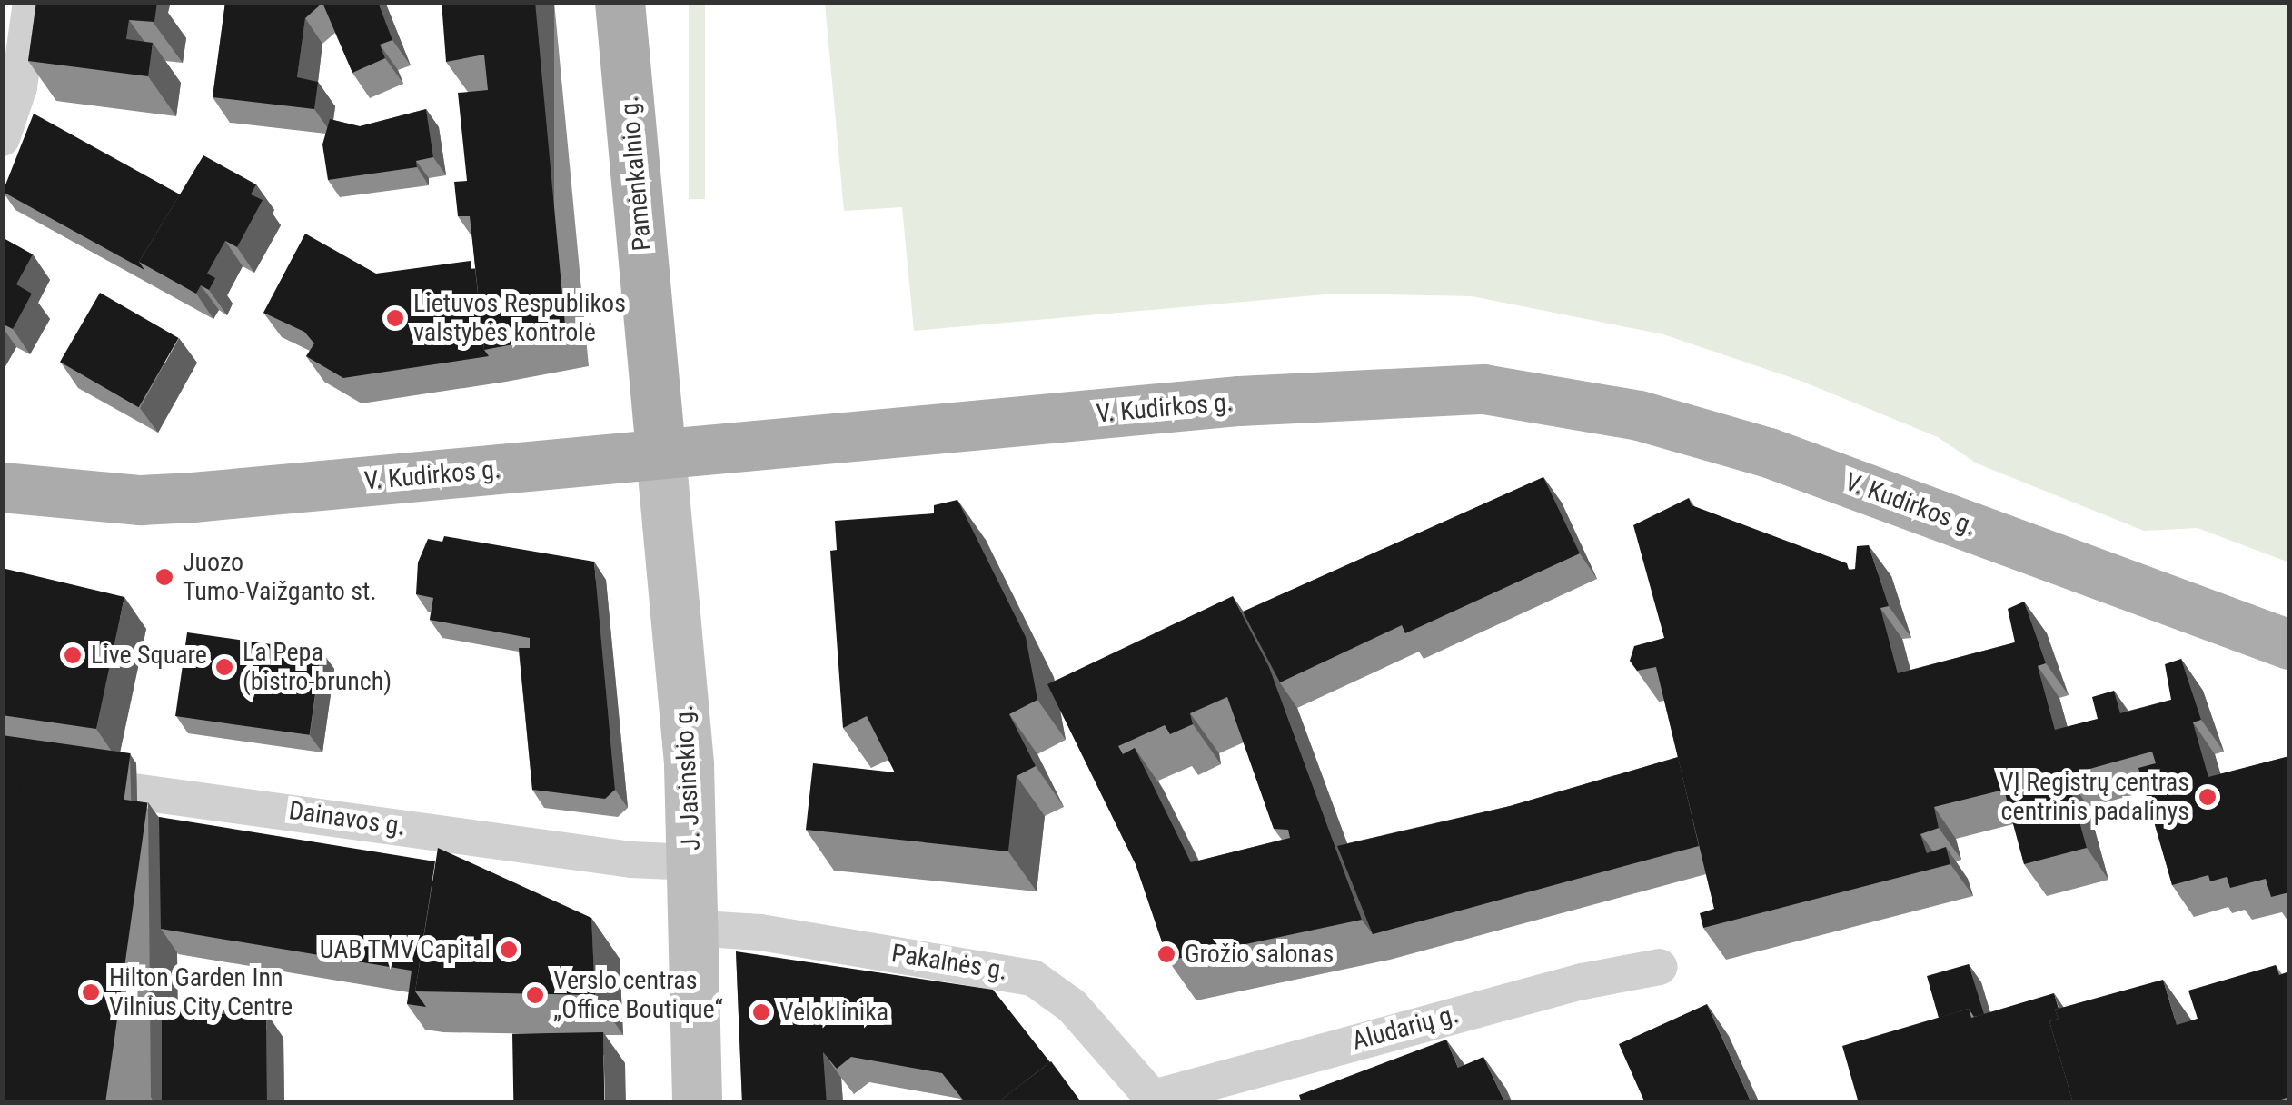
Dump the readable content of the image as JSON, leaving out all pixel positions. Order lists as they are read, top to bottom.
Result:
{
  "streets": {
    "main road": ["Pamėnkalnio g.", "V. Kudirkos g.", "J. Jasinskio g."],
    "street": ["Dainavos g.", "Pakalnės g.", "Aludarių g."]
  },
  "crossings": [
    ["Pamėnkalnio g.", "V. Kudirkos g."],
    ["Pamėnkalnio g.", "J. Jasinskio g."],
    ["V. Kudirkos g.", "J. Jasinskio g."],
    ["J. Jasinskio g.", "Dainavos g."],
    ["J. Jasinskio g.", "Pakalnės g."],
    ["Pakalnės g.", "Aludarių g."]
  ],
  "places": [
    "Lietuvos Respublikos valstybės kontrolė",
    "Juozo Tumo-Vaižganto st.",
    "Live Square",
    "La Pepa (bistro-brunch)",
    "VĮ Registrų centras centrinis padalinys",
    "UAB TMV Capital",
    "Grožio salonas",
    "Hilton Garden Inn Vilnius City Centre",
    "Verslo centras „Office Boutique“",
    "Veloklinika"
  ]
}
